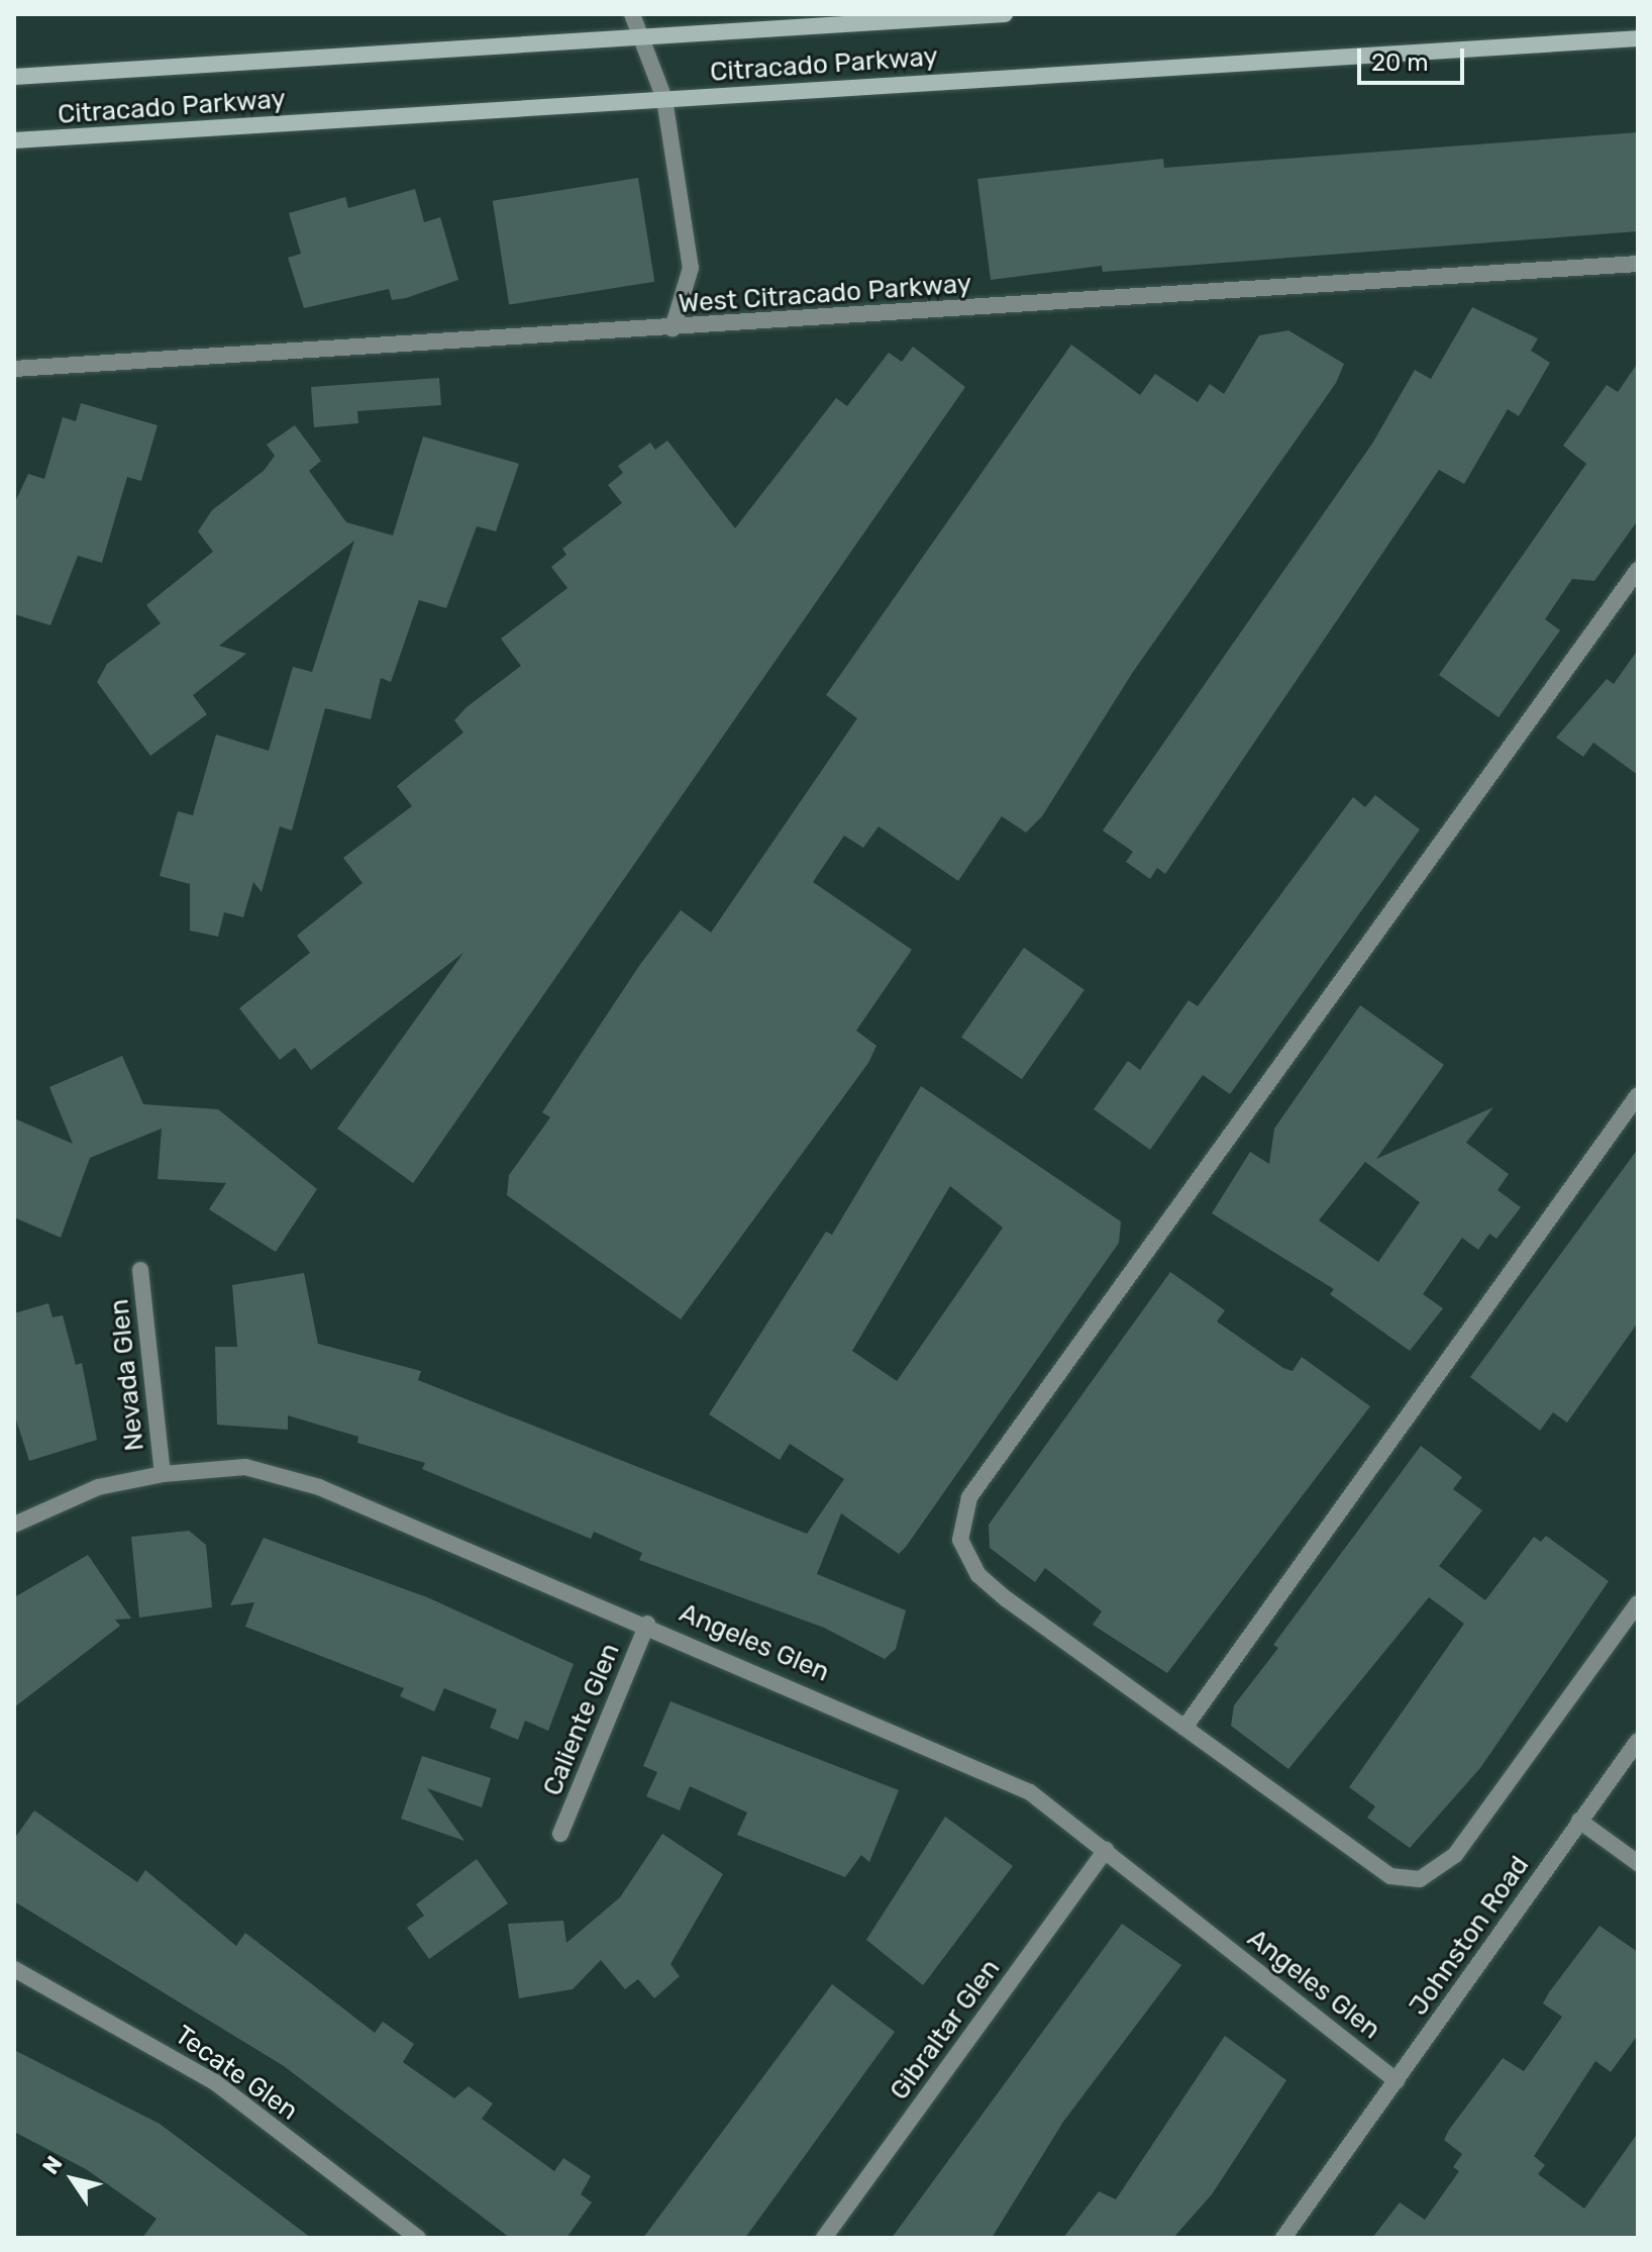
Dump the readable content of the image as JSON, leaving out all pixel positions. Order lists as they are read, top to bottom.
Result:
{
  "streets": {
    "main road": ["Citracado Parkway"],
    "street": [
      "West Citracado Parkway",
      "Nevada Glen",
      "Angeles Glen",
      "Caliente Glen",
      "Johnston Road",
      "Gibraltar Glen",
      "Tecate Glen"
    ]
  },
  "crossings": [
    ["Nevada Glen", "Angeles Glen"],
    ["Angeles Glen", "Caliente Glen"],
    ["Angeles Glen", "Johnston Road"],
    ["Angeles Glen", "Gibraltar Glen"]
  ],
  "scale_bar": "20 m",
  "north": "top left"
}
